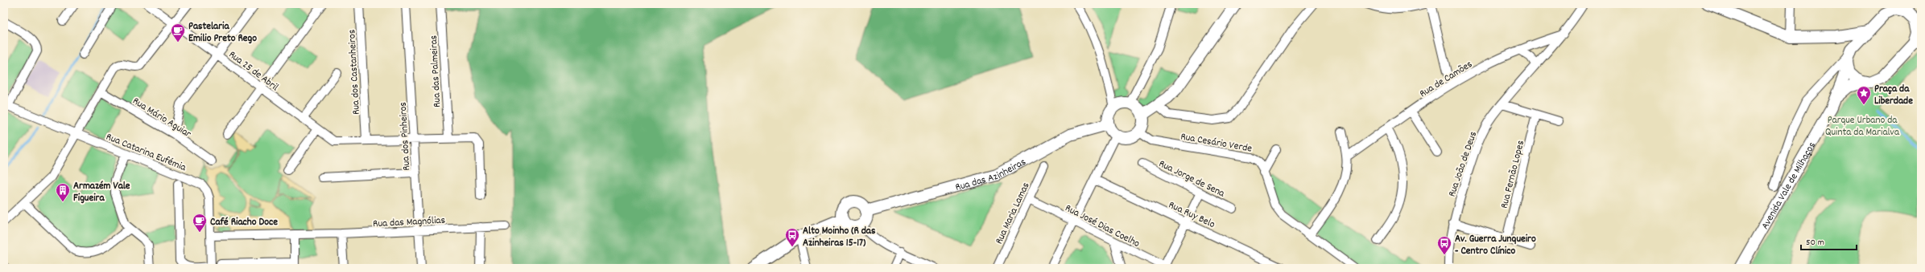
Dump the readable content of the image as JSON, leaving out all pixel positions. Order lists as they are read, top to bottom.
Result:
{
  "streets": {
    "street": [
      "Rua 25 de Abril",
      "Rua das Palmeiras",
      "Rua dos Castanheiros",
      "Rua de Camões",
      "Rua Mário Aguiar",
      "Rua dos Pinheiros",
      "Rua Cesário Verde",
      "Rua Catarina Eufémia",
      "Rua João de Deus",
      "Rua das Azinheiras",
      "Rua Fernão Lopes",
      "Rua Jorge de Sena",
      "Avenida Vale de Milhaços",
      "Rua Maria Lamas",
      "Rua Ruy Belo",
      "Rua das Magnólias",
      "Rua José Dias Coelho"
    ]
  },
  "crossings": [
    ["Rua 25 de Abril", "Rua dos Castanheiros"],
    ["Rua de Camões", "Rua João de Deus"],
    ["Rua dos Pinheiros", "Rua das Magnólias"],
    ["Rua Cesário Verde", "Rua das Azinheiras"],
    ["Rua Catarina Eufémia", "Rua das Magnólias"],
    ["Rua Maria Lamas", "Rua José Dias Coelho"]
  ],
  "parks": ["Parque Urbano da Quinta da Marialva"],
  "places": {
    "cafe": ["Pastelaria Emilio Preto Rego", "Café Riacho Doce"],
    "place": ["Praça da Liberdade"],
    "building": ["Armazém Vale Figueira"],
    "bus stop": ["Alto Moinho (R das Azinheiras 15-17)", "Av. Guerra Junqueiro - Centro Clínico"]
  },
  "scale_bar": "50 m"
}
